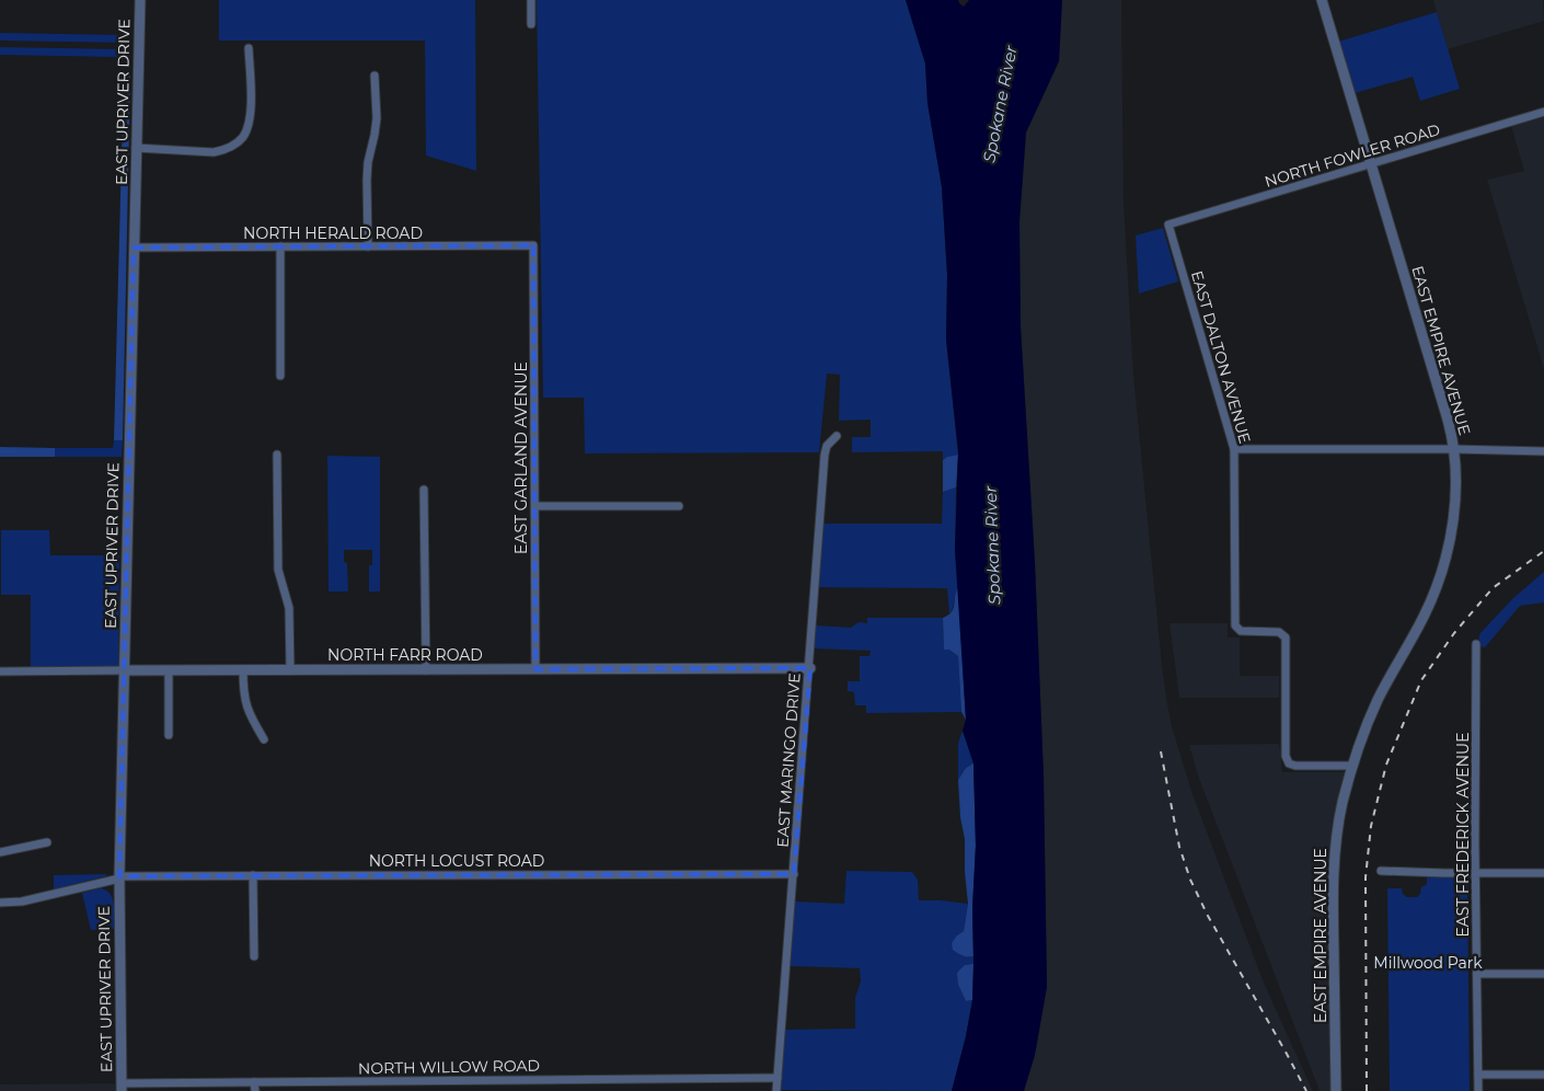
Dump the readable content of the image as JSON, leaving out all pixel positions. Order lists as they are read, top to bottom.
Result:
{
  "streets": {
    "street": [
      "EAST UPRIVER DRIVE",
      "NORTH FOWLER ROAD",
      "NORTH HERALD ROAD",
      "EAST EMPIRE AVENUE",
      "EAST DALTON AVENUE",
      "EAST GARLAND AVENUE",
      "NORTH FARR ROAD",
      "EAST MARINGO DRIVE",
      "EAST FREDERICK AVENUE",
      "NORTH LOCUST ROAD",
      "NORTH WILLOW ROAD"
    ]
  },
  "crossings": [
    ["EAST UPRIVER DRIVE", "NORTH HERALD ROAD"],
    ["EAST UPRIVER DRIVE", "NORTH FARR ROAD"],
    ["EAST UPRIVER DRIVE", "NORTH LOCUST ROAD"],
    ["EAST UPRIVER DRIVE", "NORTH WILLOW ROAD"],
    ["NORTH FOWLER ROAD", "EAST EMPIRE AVENUE"],
    ["NORTH FOWLER ROAD", "EAST DALTON AVENUE"],
    ["NORTH HERALD ROAD", "EAST GARLAND AVENUE"],
    ["EAST EMPIRE AVENUE", "EAST DALTON AVENUE"],
    ["EAST GARLAND AVENUE", "NORTH FARR ROAD"],
    ["NORTH FARR ROAD", "EAST MARINGO DRIVE"],
    ["EAST MARINGO DRIVE", "NORTH LOCUST ROAD"],
    ["EAST MARINGO DRIVE", "NORTH WILLOW ROAD"]
  ],
  "water": ["Spokane River"],
  "parks": ["Millwood Park"]
}
